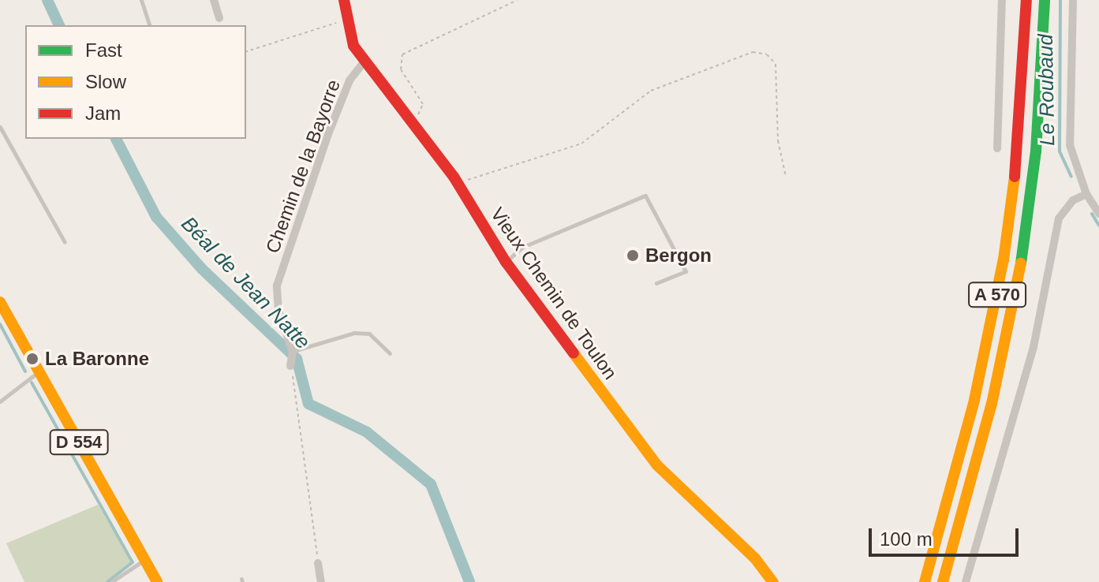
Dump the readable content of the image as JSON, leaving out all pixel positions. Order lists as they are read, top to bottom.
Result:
{
  "streets": {
    "main road": ["Vieux Chemin de Toulon", "A 570", "D 554"],
    "street": ["Chemin de la Bayorre"]
  },
  "crossings": [
    ["Chemin de la Bayorre", "Vieux Chemin de Toulon"]
  ],
  "water": ["Le Roubaud", "Béal de Jean Natte"],
  "places": ["Bergon", "La Baronne"],
  "legend": ["Fast", "Slow", "Jam"],
  "scale_bar": "100 m"
}
